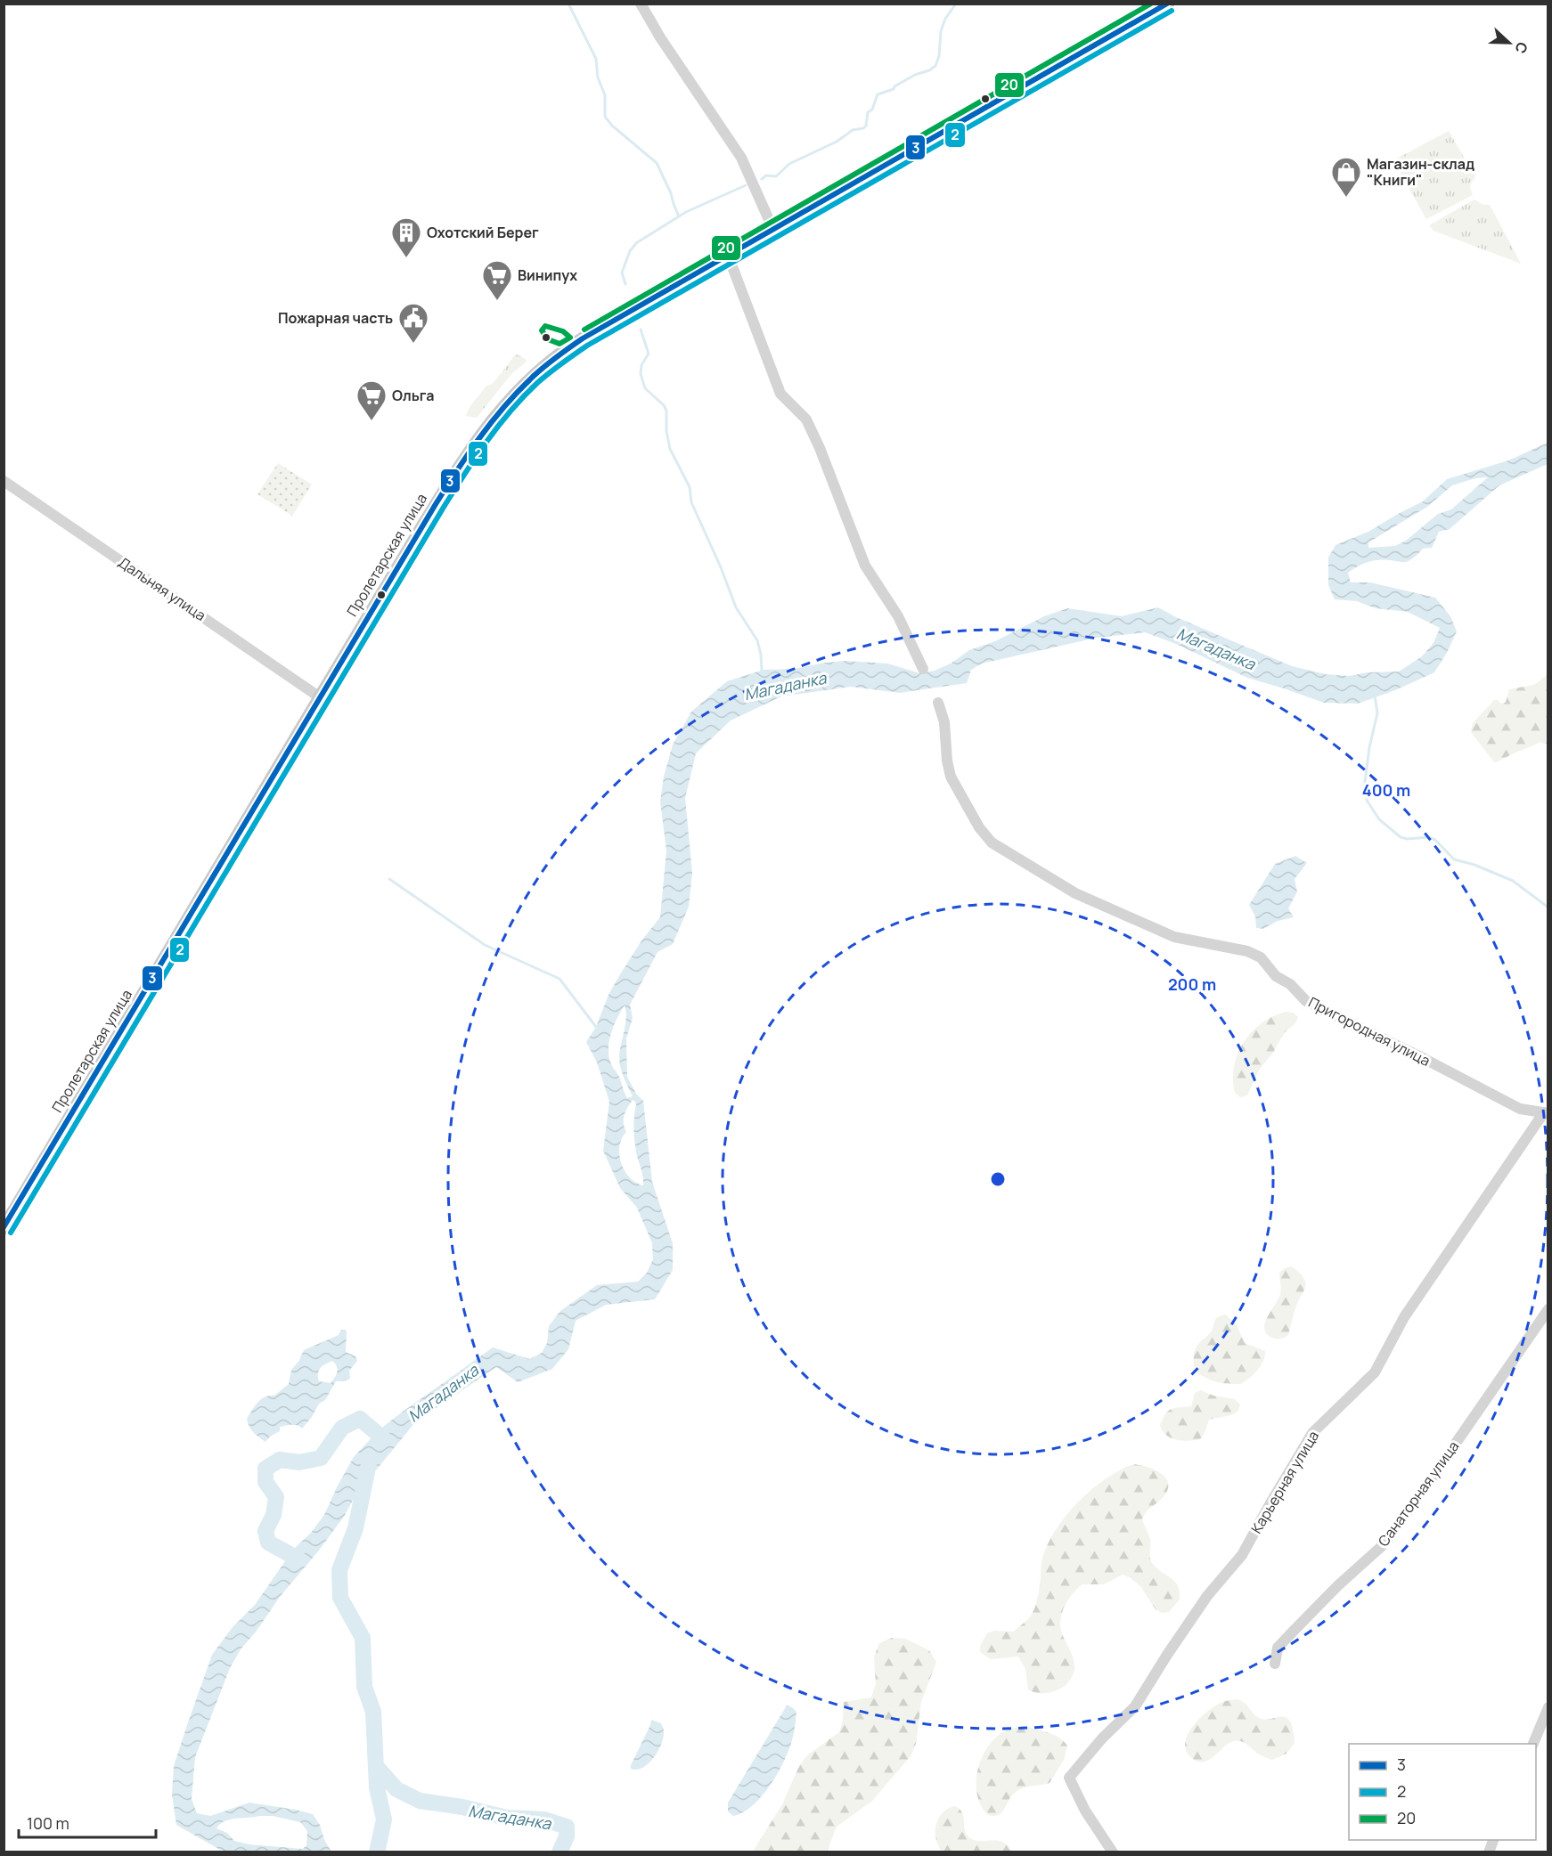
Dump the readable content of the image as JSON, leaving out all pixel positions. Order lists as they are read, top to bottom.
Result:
{
  "streets": {
    "main road": ["Пролетарская улица"],
    "street": [
      "Дальняя улица",
      "Пригородная улица",
      "Карьерная улица",
      "Санаторная улица"
    ]
  },
  "crossings": [
    ["Пролетарская улица", "Дальняя улица"],
    ["Пригородная улица", "Карьерная улица"]
  ],
  "water": ["Магаданка"],
  "places": {
    "shop": ["Магазин-склад \"Книги\""],
    "building": ["Охотский Берег"],
    "supermarket": ["Винипух", "Ольга"],
    "public building": ["Пожарная часть"]
  },
  "lines": ["transit line 3", "transit line 20", "transit line 2"],
  "legend": ["3", "2", "20"],
  "scale_bar": "100 m",
  "north": "right",
  "rings": ["400 m", "200 m"]
}
